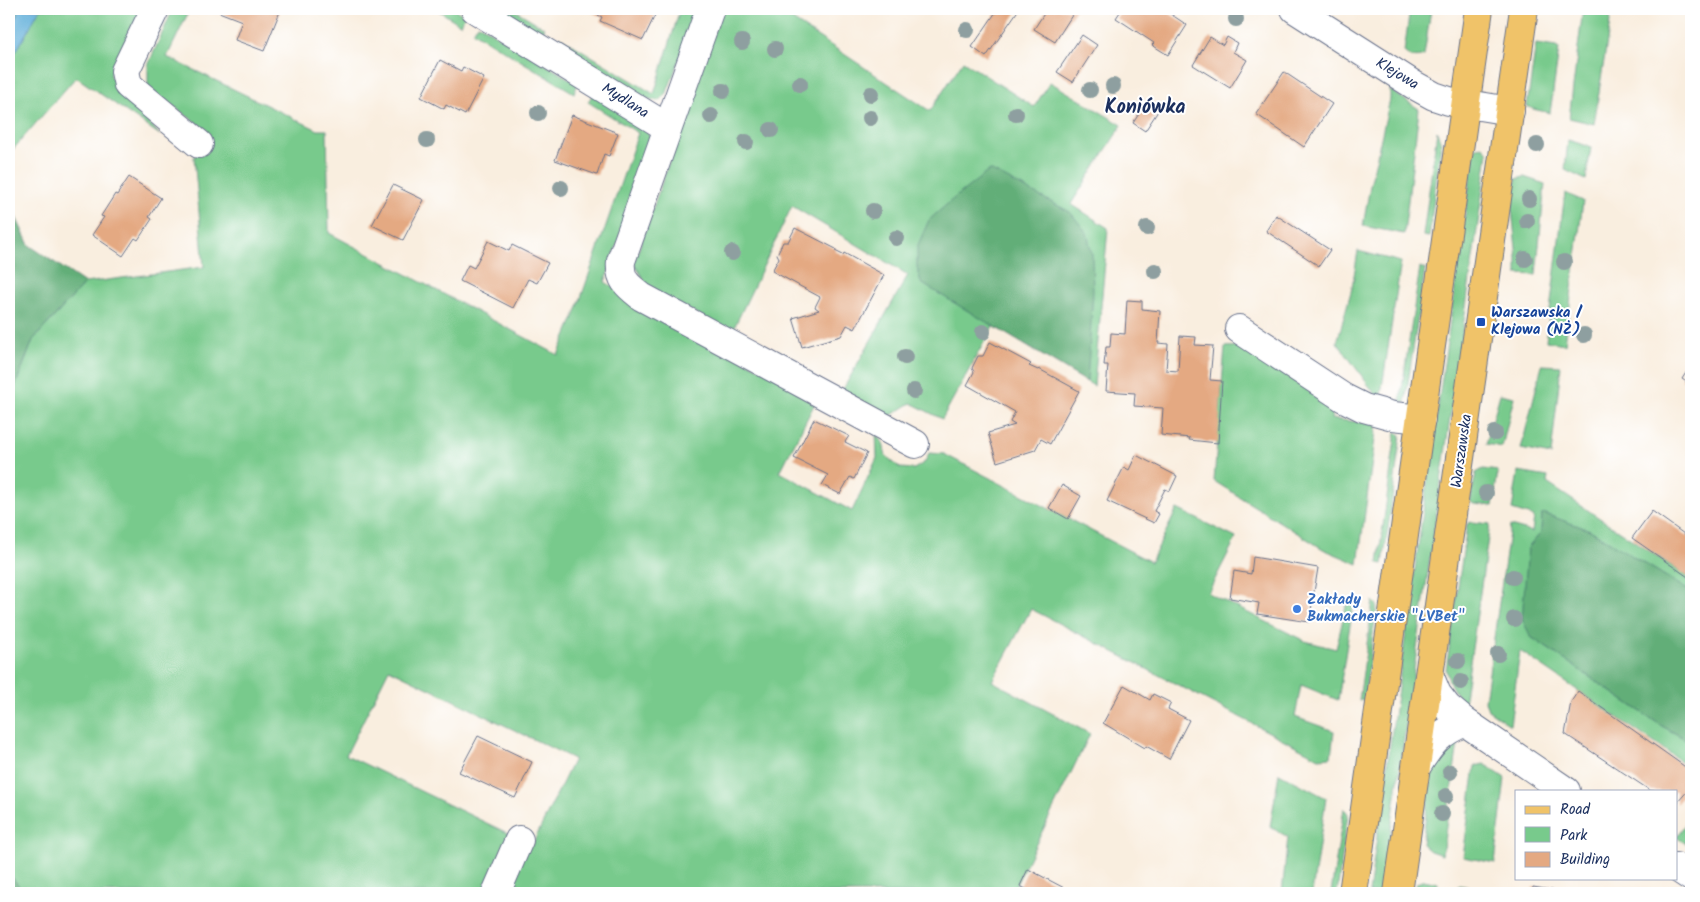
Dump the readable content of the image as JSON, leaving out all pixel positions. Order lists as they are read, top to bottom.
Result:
{
  "streets": {
    "main road": ["Warszawska"],
    "street": ["Klejowa", "Mydlana"]
  },
  "crossings": [
    ["Klejowa", "Warszawska"]
  ],
  "districts": ["Koniówka"],
  "places": {
    "transit": ["Warszawska / Klejowa (NŻ)"],
    "other": ["Zakłady Bukmacherskie \"LVBet\""]
  },
  "legend": ["Road", "Park", "Building"]
}
